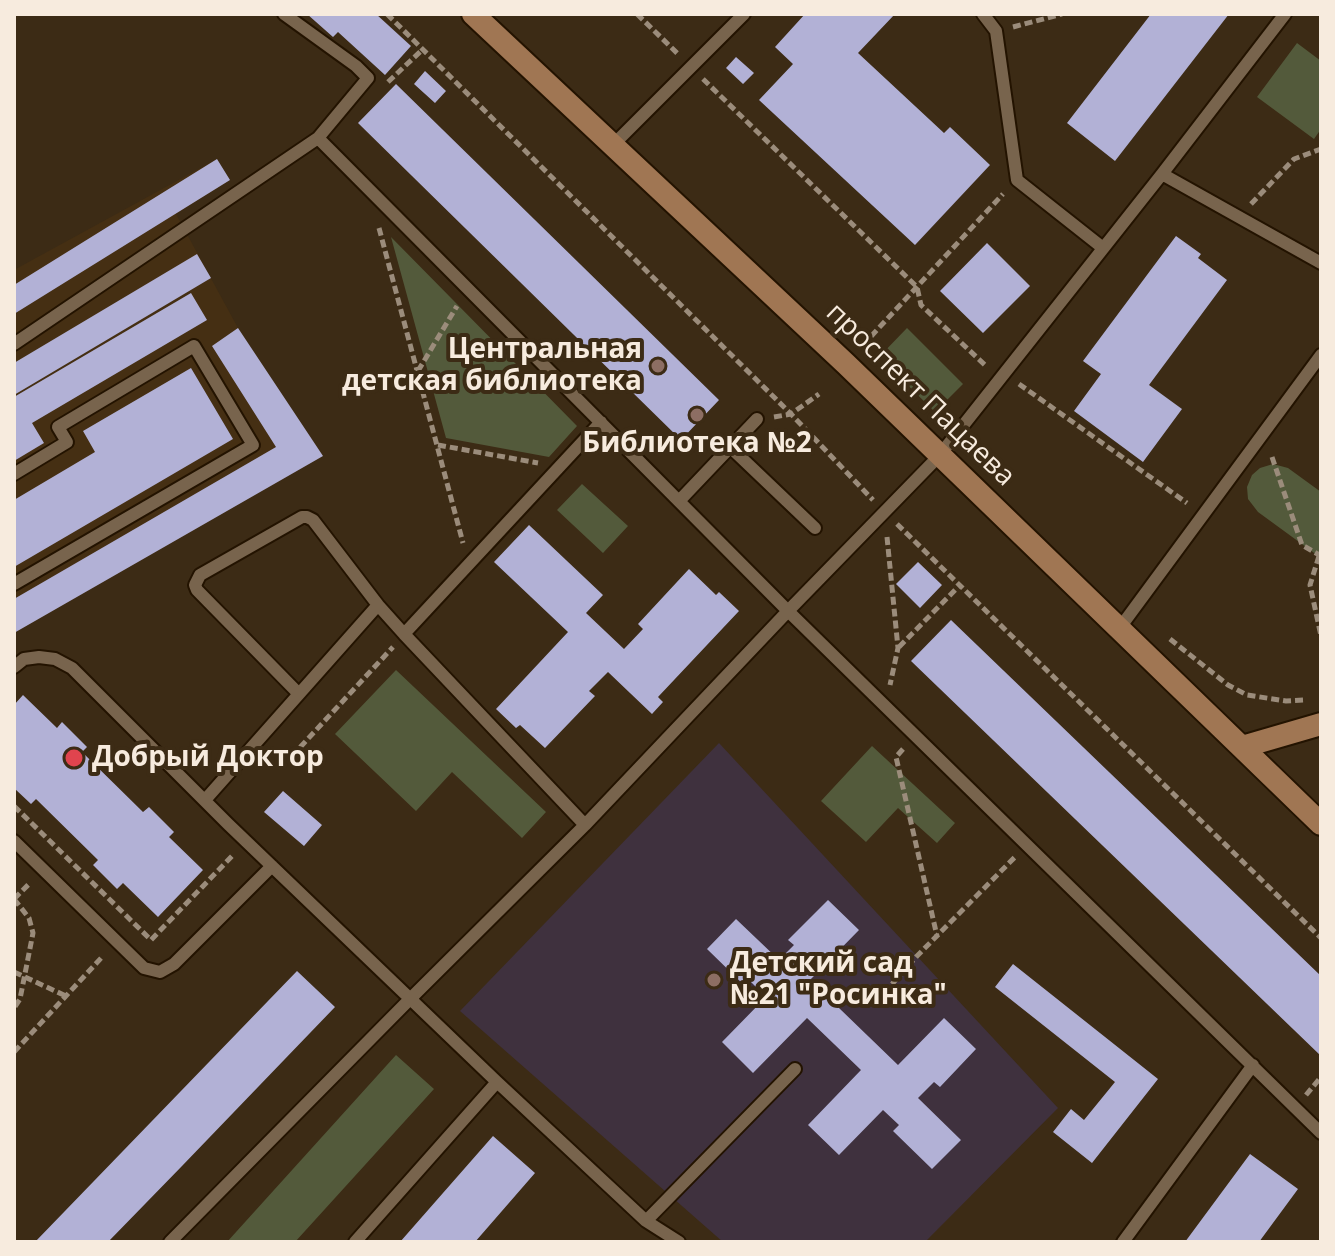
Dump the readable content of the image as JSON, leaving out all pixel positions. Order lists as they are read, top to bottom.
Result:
{
  "streets": {
    "main road": ["проспект Пацаева"]
  },
  "places": [
    "Центральная детская библиотека",
    "Библиотека №2",
    "Добрый Доктор",
    "Детский сад №21 \"Росинка\""
  ]
}
